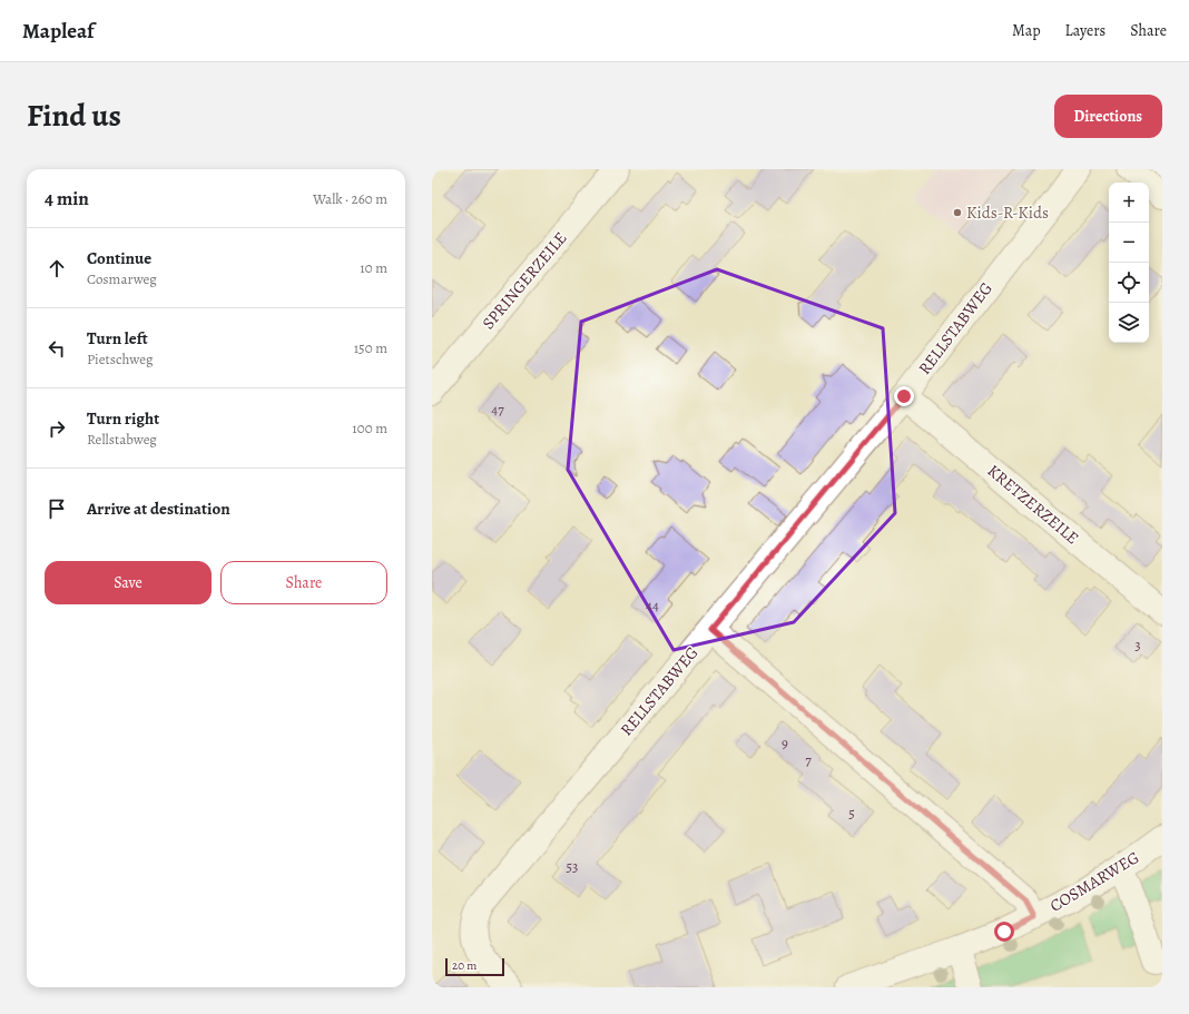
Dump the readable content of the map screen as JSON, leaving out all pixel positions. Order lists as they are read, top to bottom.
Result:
{
  "streets": {
    "street": [
      "SPRINGERZEILE",
      "RELLSTABWEG",
      "KRETZERZEILE",
      "COSMARWEG"
    ]
  },
  "crossings": [
    ["RELLSTABWEG", "KRETZERZEILE"]
  ],
  "places": ["Kids-R-Kids"],
  "house_numbers": [
    "47",
    "44",
    "3",
    "9",
    "7",
    "5",
    "53"
  ],
  "scale_bar": "20 m",
  "page": {
    "header": "Mapleaf",
    "nav": ["Map", "Layers", "Share"],
    "title": "Find us",
    "buttons": [
      "Directions",
      ["Save", "Share"]
    ],
    "heading": ["4 min", "Walk · 260 m"],
    "map_buttons": ["+", "−"],
    "list": [
      ["Continue", "Cosmarweg", "10 m"],
      ["Turn left", "Pietschweg", "150 m"],
      ["Turn right", "Rellstabweg", "100 m"],
      "Arrive at destination"
    ],
    "scale": "20 m"
  }
}
